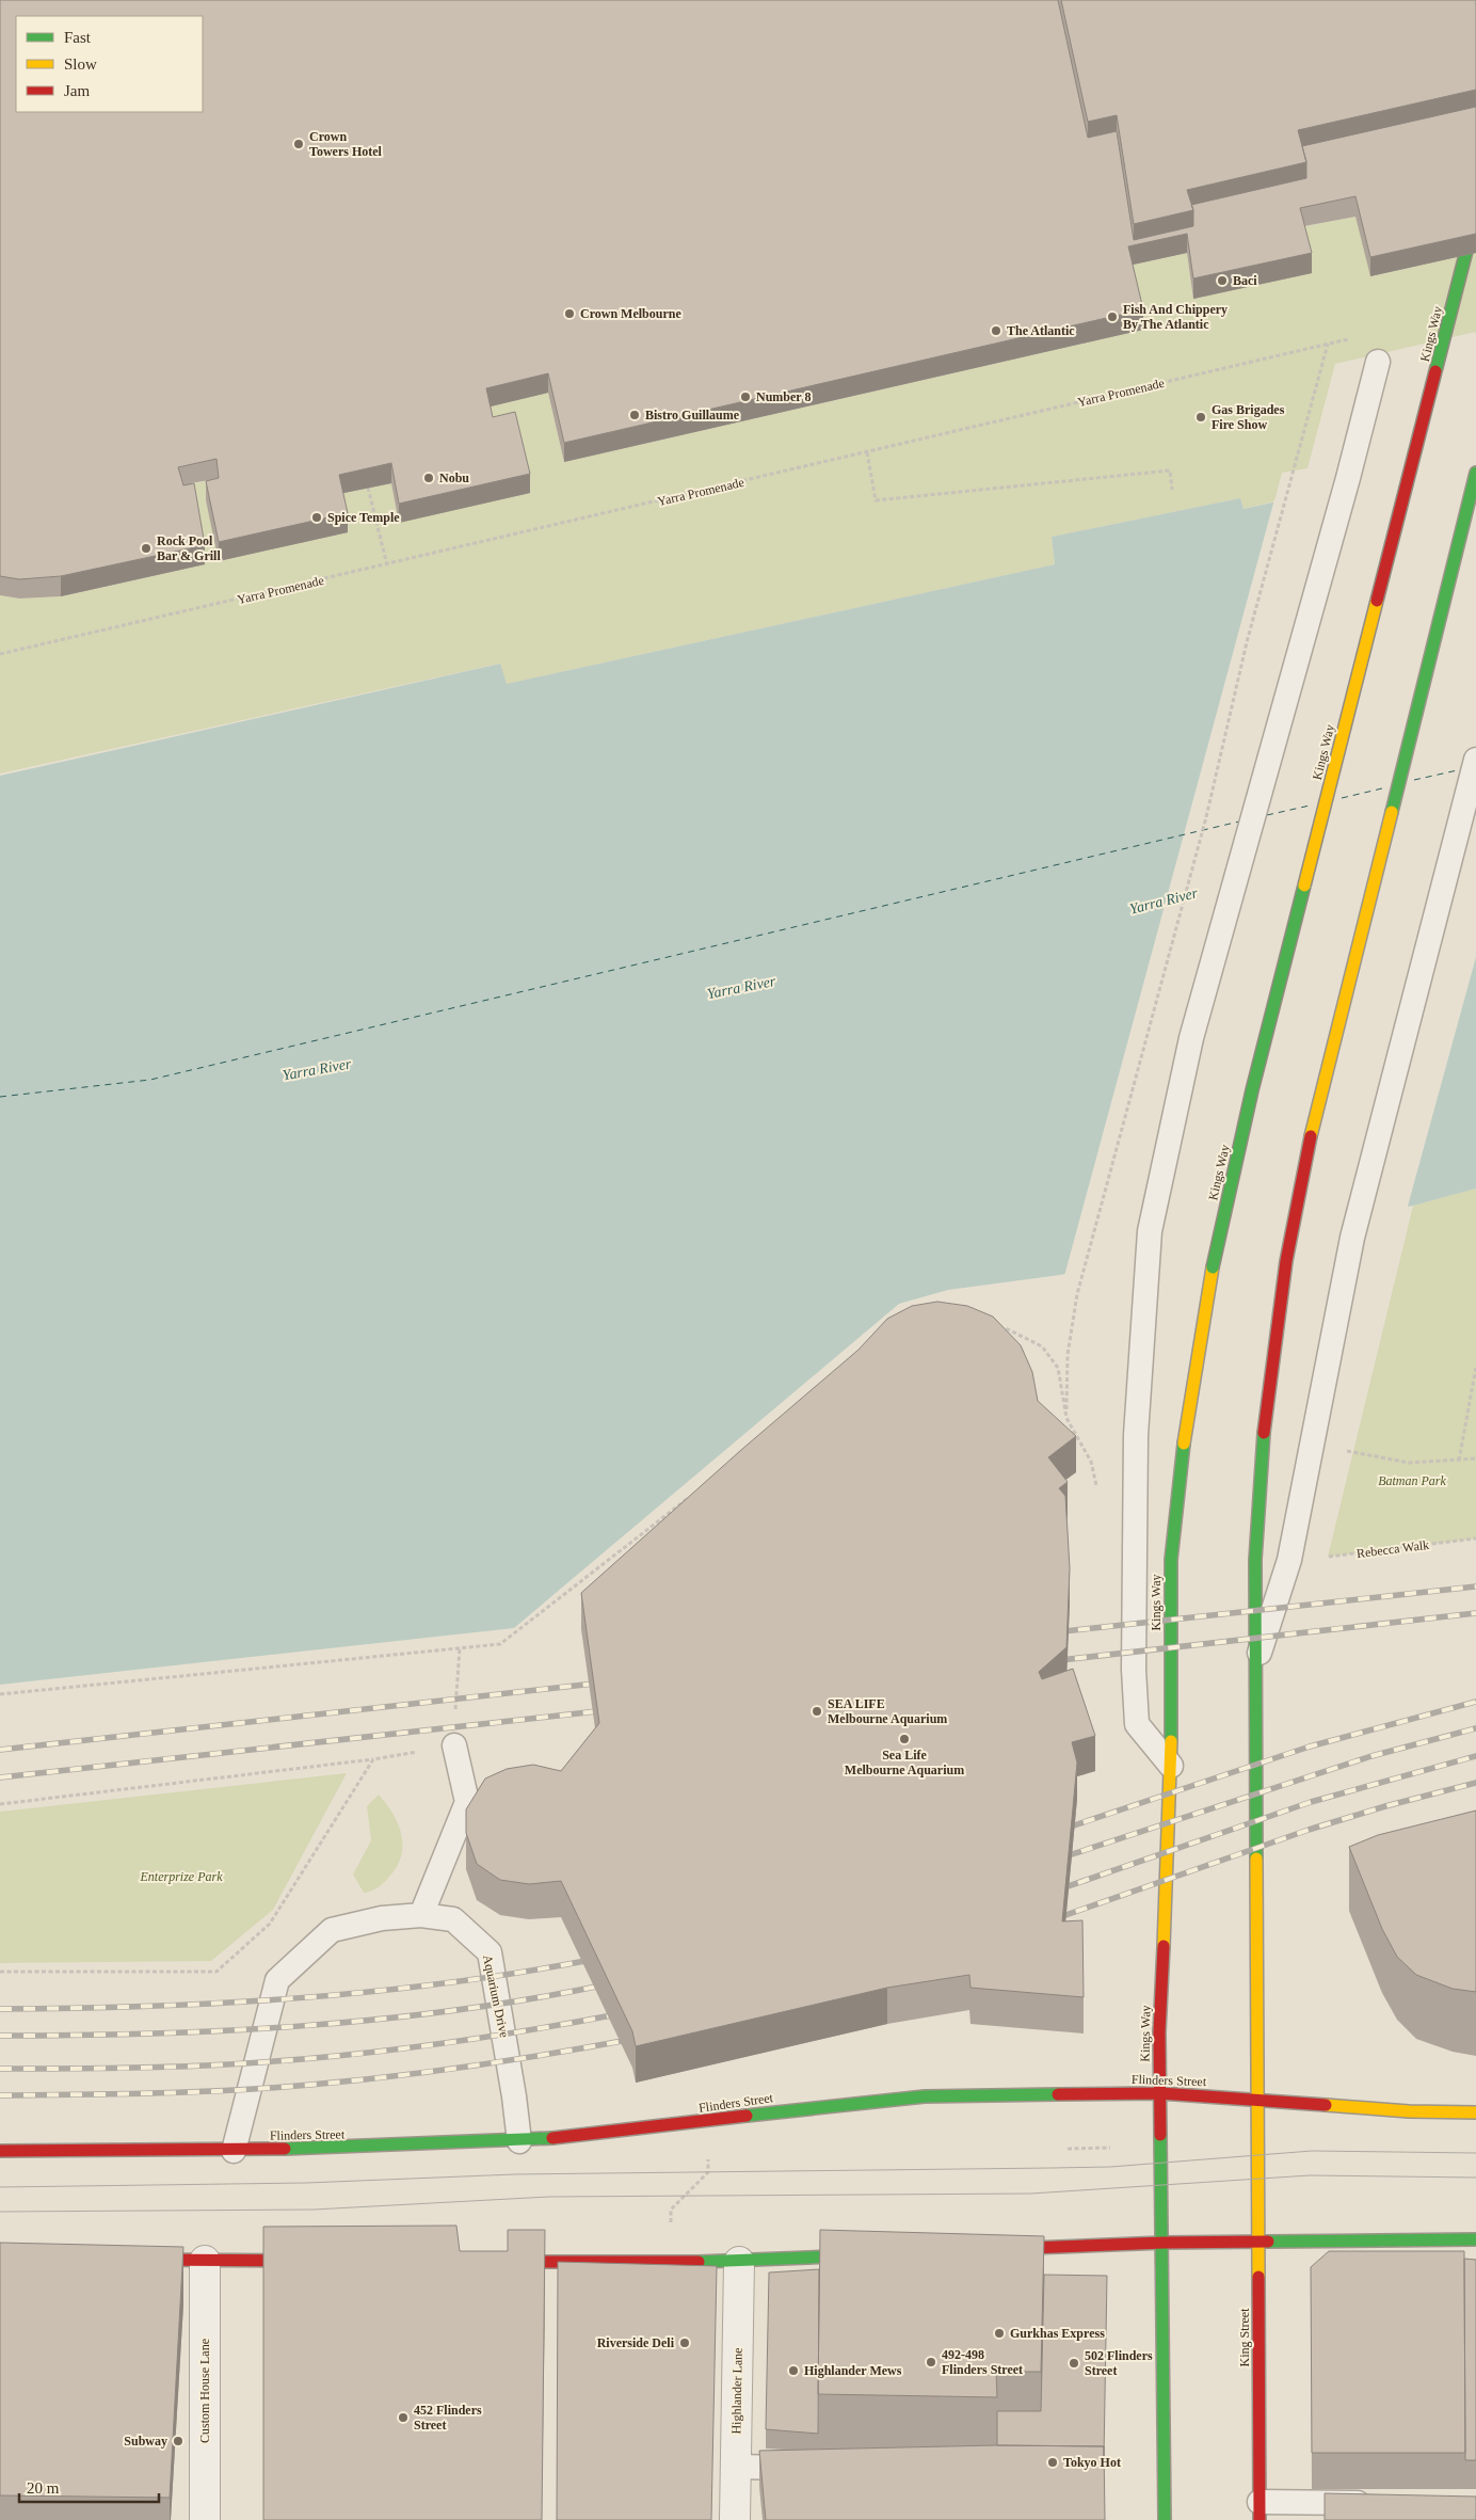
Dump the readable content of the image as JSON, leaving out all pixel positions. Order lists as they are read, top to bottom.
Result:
{
  "streets": {
    "main road": ["Kings Way", "Flinders Street", "King Street"],
    "street": ["Custom House Lane", "Highlander Lane"],
    "lane": ["Aquarium Drive"],
    "path": ["Yarra Promenade", "Rebecca Walk"]
  },
  "crossings": [
    ["Kings Way", "Flinders Street"],
    ["Aquarium Drive", "Flinders Street"],
    ["Flinders Street", "King Street"]
  ],
  "water": ["Yarra River"],
  "parks": ["Batman Park", "Enterprize Park"],
  "places": [
    "Crown Towers Hotel",
    "Baci",
    "Crown Melbourne",
    "Fish And Chippery By The Atlantic",
    "The Atlantic",
    "Number 8",
    "Bistro Guillaume",
    "Gas Brigades Fire Show",
    "Nobu",
    "Spice Temple",
    "Rock Pool Bar & Grill",
    "SEA LIFE Melbourne Aquarium",
    "Sea Life Melbourne Aquarium",
    "Gurkhas Express",
    "Riverside Deli",
    "492-498 Flinders Street",
    "502 Flinders Street",
    "Highlander Mews",
    "452 Flinders Street",
    "Subway",
    "Tokyo Hot"
  ],
  "legend": ["Fast", "Slow", "Jam"],
  "scale_bar": "20 m"
}
